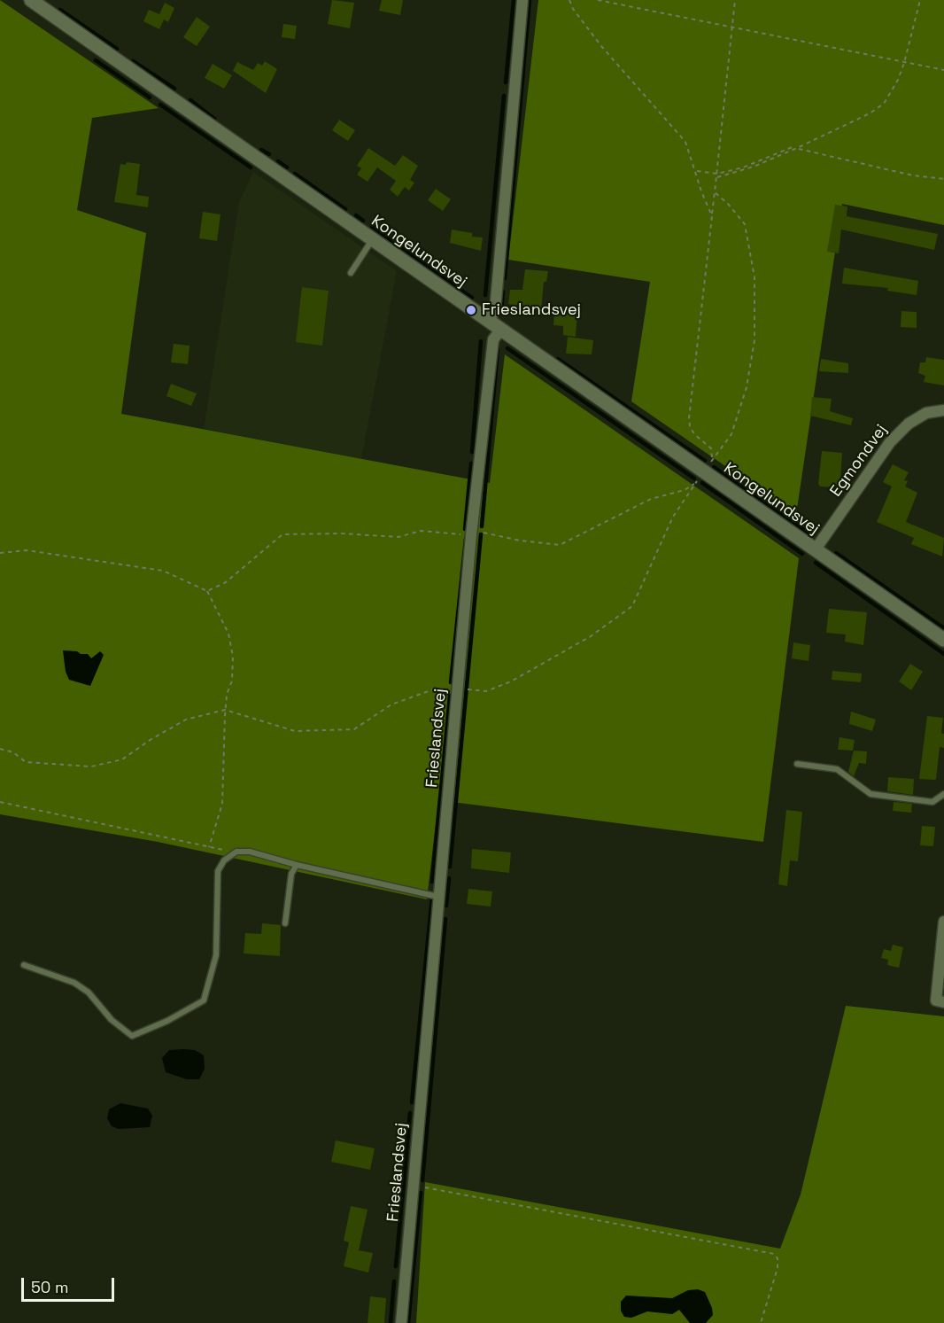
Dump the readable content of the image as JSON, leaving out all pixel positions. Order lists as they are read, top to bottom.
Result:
{
  "streets": {
    "street": ["Kongelundsvej", "Egmondvej", "Frieslandsvej"]
  },
  "crossings": [
    ["Kongelundsvej", "Egmondvej"],
    ["Kongelundsvej", "Frieslandsvej"]
  ],
  "places": ["Frieslandsvej"],
  "scale_bar": "50 m"
}
